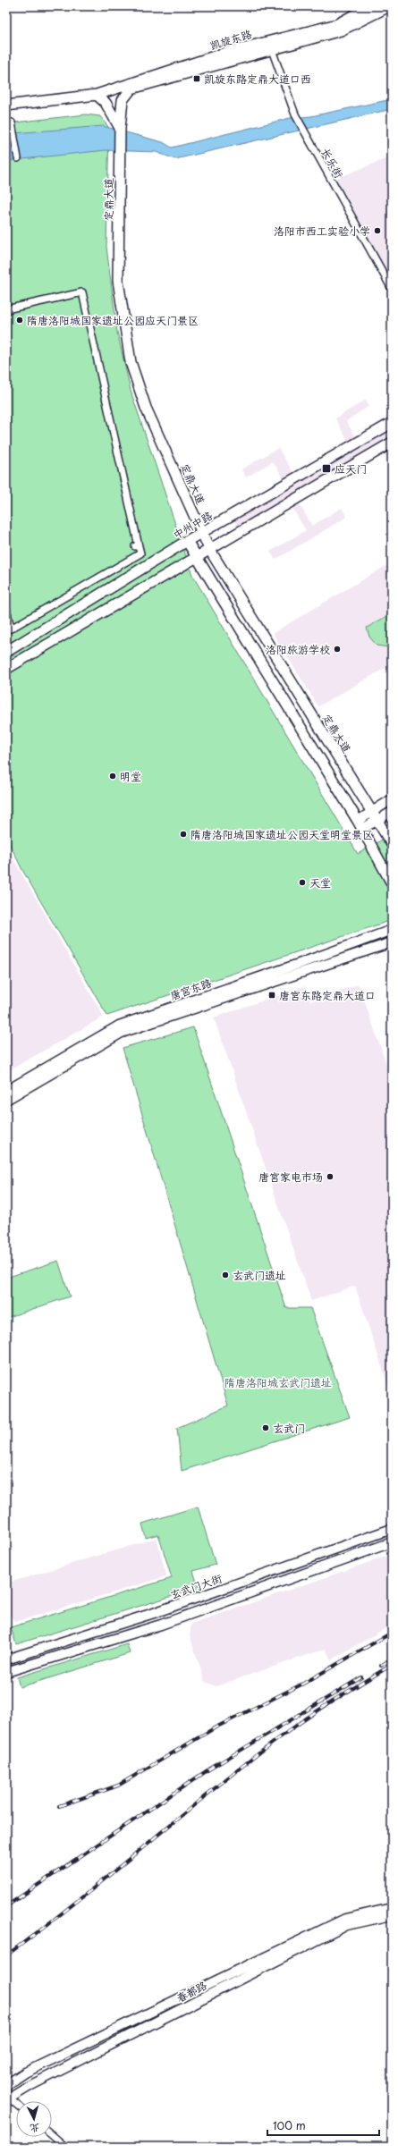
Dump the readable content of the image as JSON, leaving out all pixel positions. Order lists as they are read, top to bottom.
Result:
{
  "streets": {
    "main road": [
      "凯旋东路",
      "定鼎大道",
      "中州中路",
      "唐宫东路",
      "玄武门大街",
      "春都路"
    ],
    "street": ["长乐街"]
  },
  "crossings": [
    ["凯旋东路", "长乐街"],
    ["凯旋东路", "定鼎大道"],
    ["定鼎大道", "中州中路"]
  ],
  "parks": ["隋唐洛阳城玄武门遗址"],
  "places": {
    "transit": ["凯旋东路定鼎大道口西", "应天门", "唐宫东路定鼎大道口"],
    "other": [
      "洛阳市西工实验小学",
      "隋唐洛阳城国家遗址公园应天门景区",
      "洛阳旅游学校",
      "明堂",
      "隋唐洛阳城国家遗址公园天堂明堂景区",
      "天堂",
      "唐宫家电市场",
      "玄武门遗址",
      "玄武门"
    ]
  },
  "scale_bar": "100 m",
  "north": "bottom"
}
